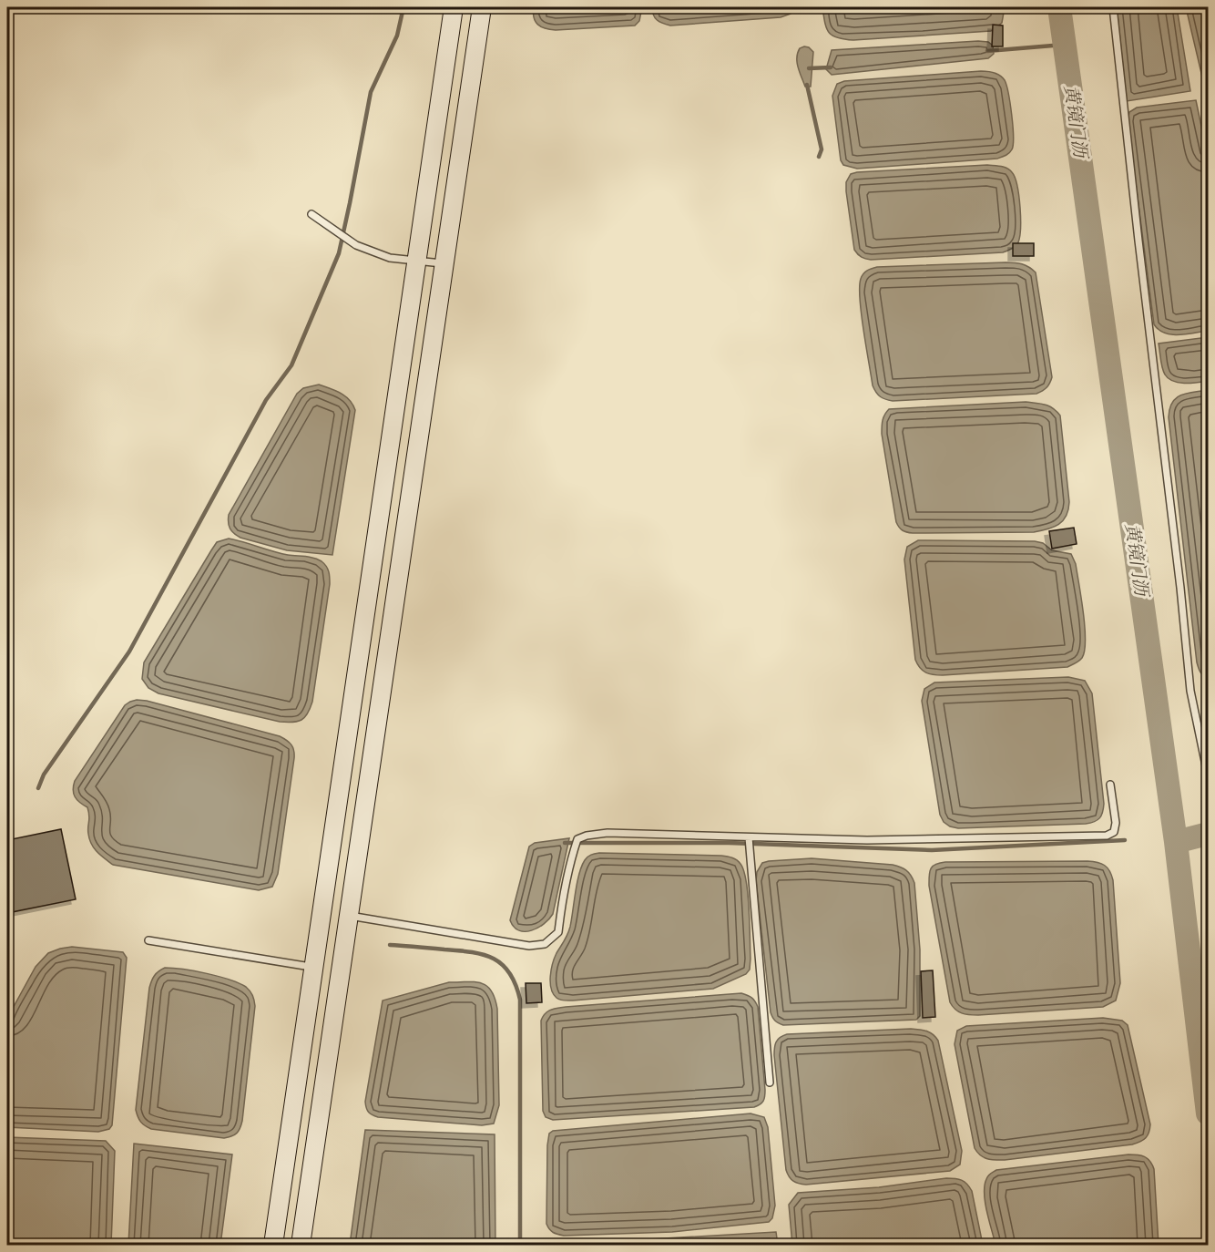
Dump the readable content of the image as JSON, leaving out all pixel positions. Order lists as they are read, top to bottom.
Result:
{
  "water": ["黄镜门沥"]
}
